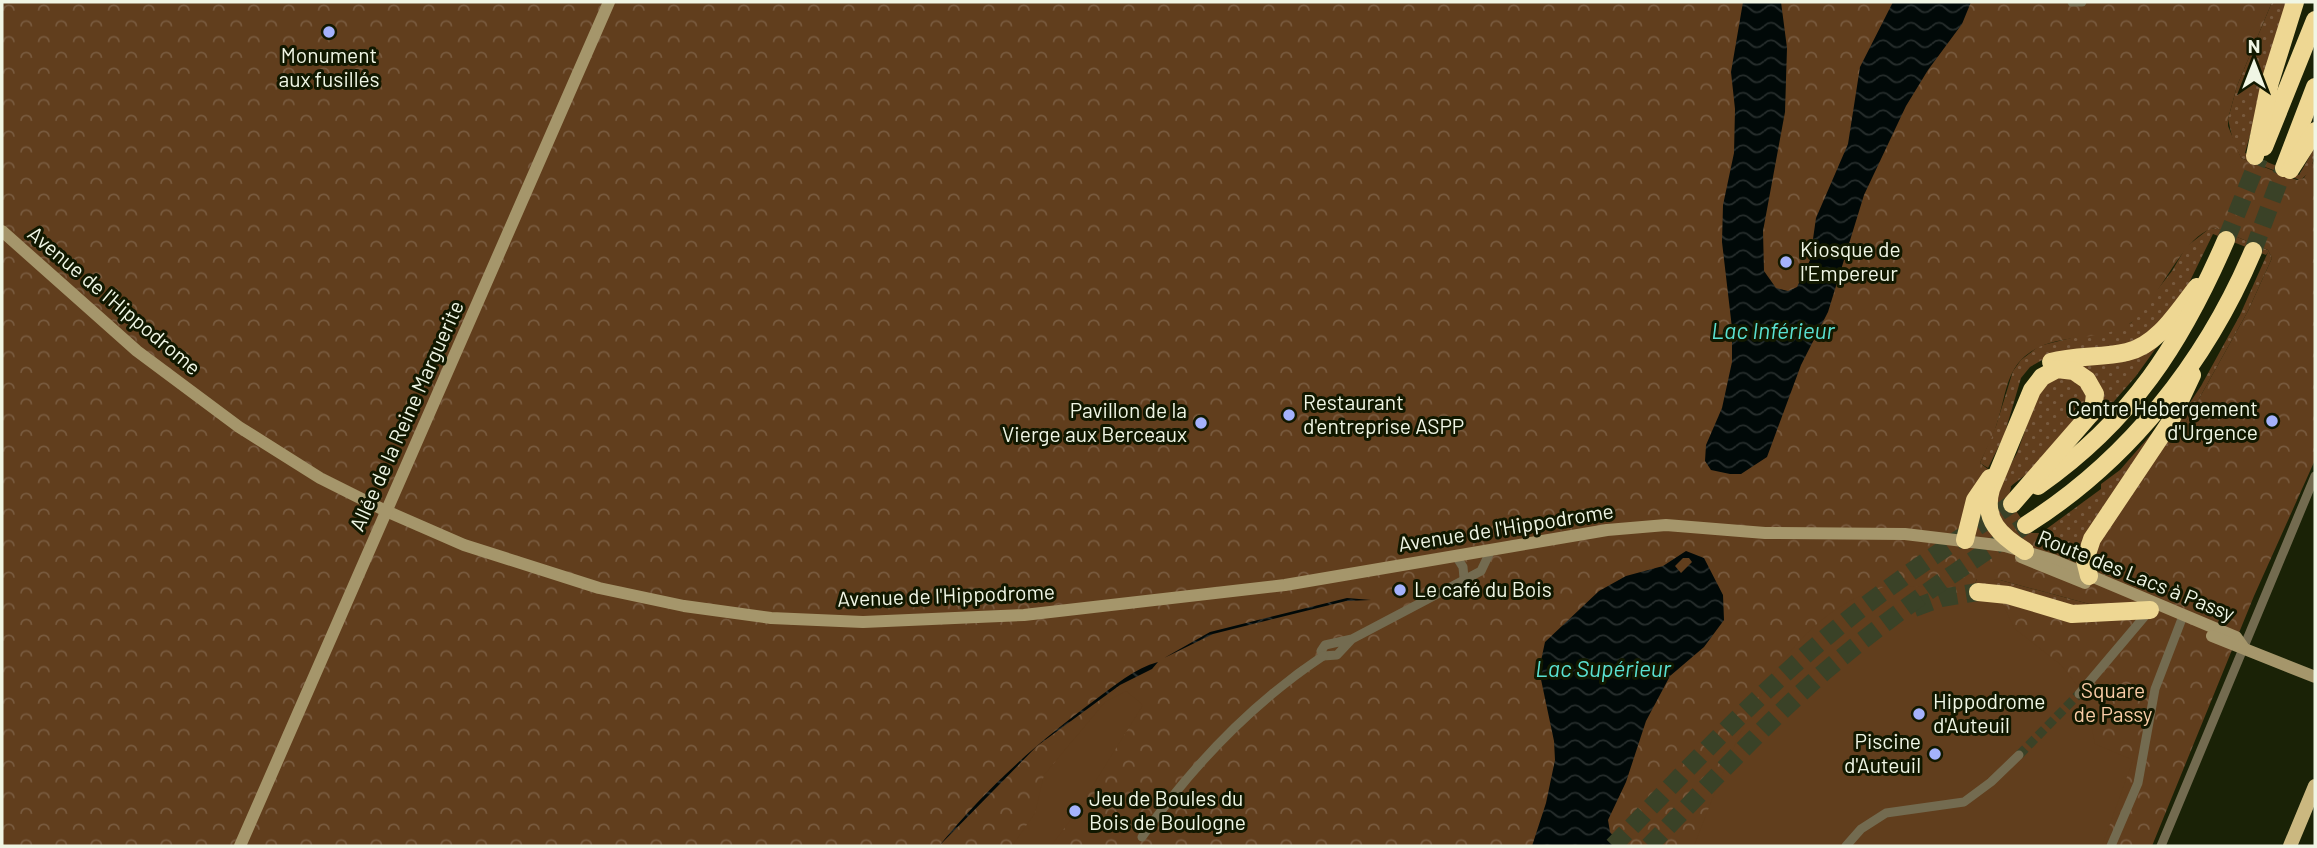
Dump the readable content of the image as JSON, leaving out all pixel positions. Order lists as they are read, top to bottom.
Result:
{
  "streets": {
    "main road": ["Avenue de l'Hippodrome", "Allée de la Reine Marguerite", "Route des Lacs à Passy"]
  },
  "crossings": [
    ["Avenue de l'Hippodrome", "Allée de la Reine Marguerite"],
    ["Avenue de l'Hippodrome", "Route des Lacs à Passy"]
  ],
  "water": ["Lac Inférieur", "Lac Supérieur"],
  "parks": ["Square de Passy"],
  "places": [
    "Monument aux fusillés",
    "Kiosque de l'Empereur",
    "Restaurant d'entreprise ASPP",
    "Centre Hebergement d'Urgence",
    "Pavillon de la Vierge aux Berceaux",
    "Le café du Bois",
    "Hippodrome d'Auteuil",
    "Piscine d'Auteuil",
    "Jeu de Boules du Bois de Boulogne"
  ],
  "north": "top"
}
